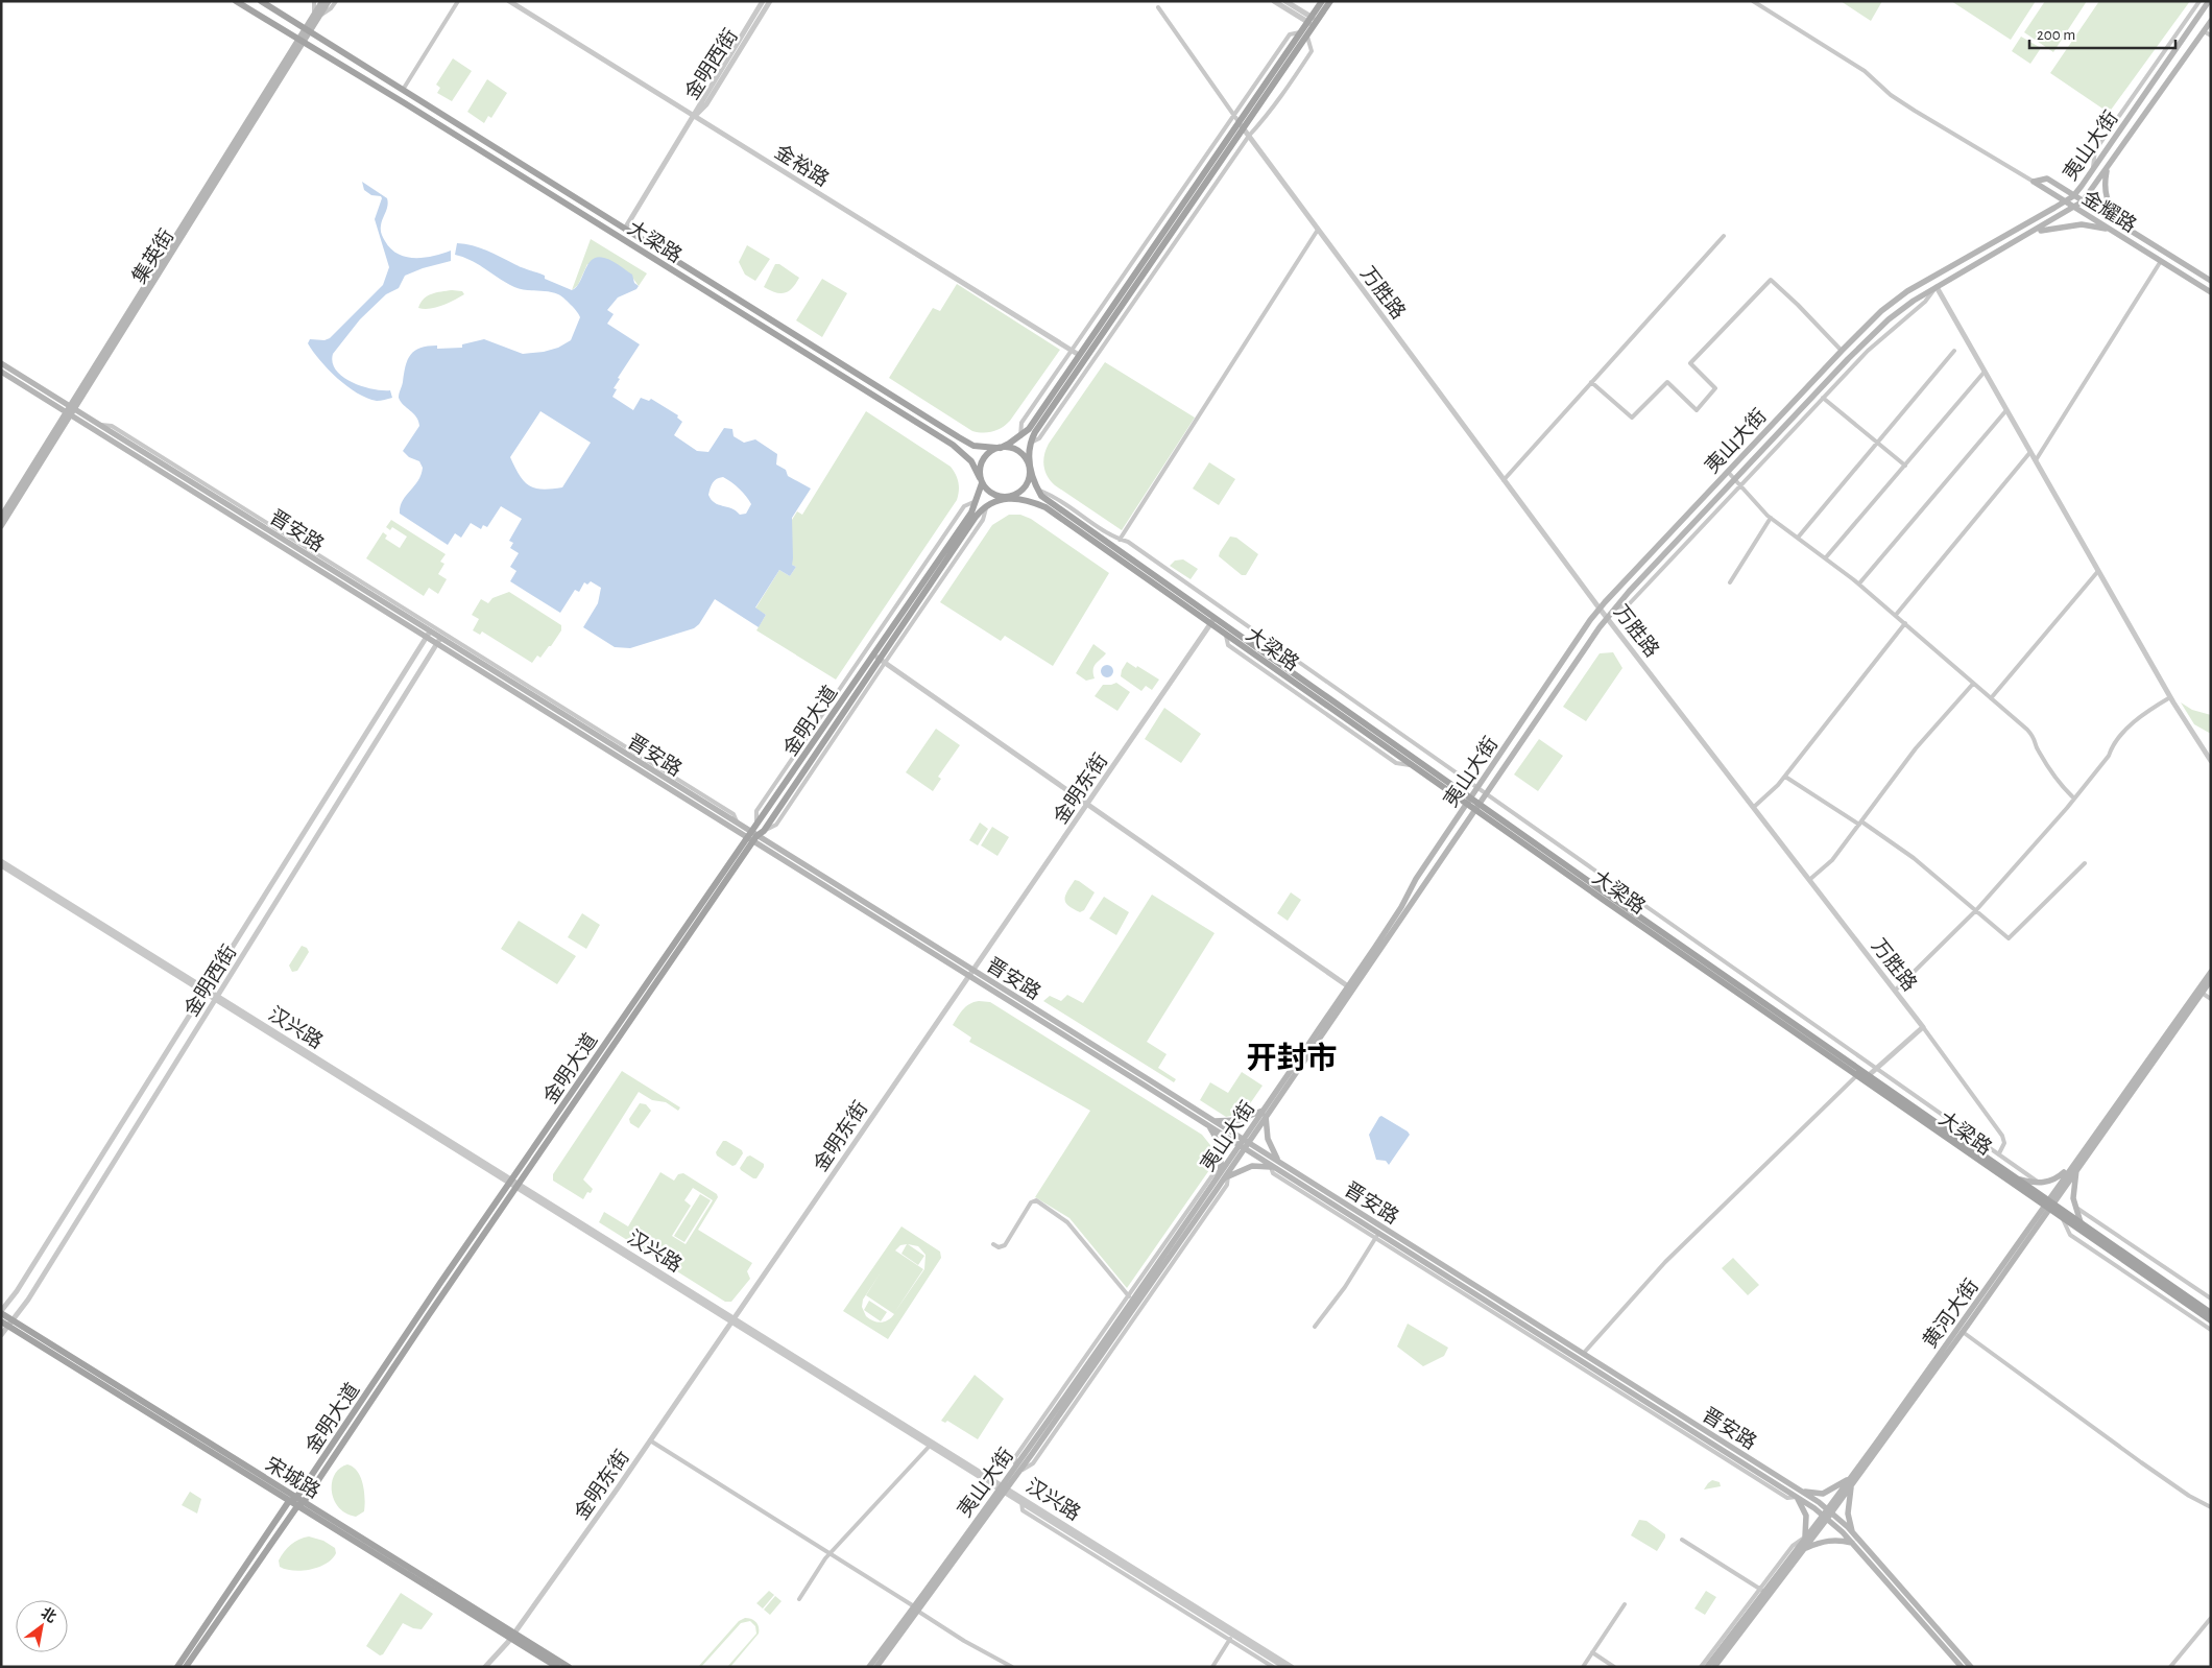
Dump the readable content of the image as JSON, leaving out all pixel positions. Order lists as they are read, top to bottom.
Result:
{
  "streets": {
    "main road": [
      "夷山大街",
      "金耀路",
      "大梁路",
      "集英街",
      "晋安路",
      "金明大道",
      "黄河大街",
      "宋城路"
    ],
    "street": [
      "金明西街",
      "金裕路",
      "万胜路",
      "金明东街",
      "汉兴路"
    ]
  },
  "crossings": [
    ["金明西街", "金裕路"],
    ["金明西街", "大梁路"],
    ["金明西街", "晋安路"],
    ["金明西街", "汉兴路"],
    ["金明西街", "宋城路"],
    ["夷山大街", "金耀路"],
    ["夷山大街", "大梁路"],
    ["夷山大街", "万胜路"],
    ["夷山大街", "晋安路"],
    ["夷山大街", "汉兴路"],
    ["大梁路", "集英街"],
    ["大梁路", "金明大道"],
    ["大梁路", "金明东街"],
    ["大梁路", "黄河大街"],
    ["集英街", "晋安路"],
    ["晋安路", "金明大道"],
    ["晋安路", "金明东街"],
    ["晋安路", "黄河大街"],
    ["金明大道", "汉兴路"],
    ["金明大道", "宋城路"],
    ["金明东街", "汉兴路"],
    ["金明东街", "宋城路"]
  ],
  "districts": ["开封市"],
  "scale_bar": "200 m",
  "north": "top right"
}
